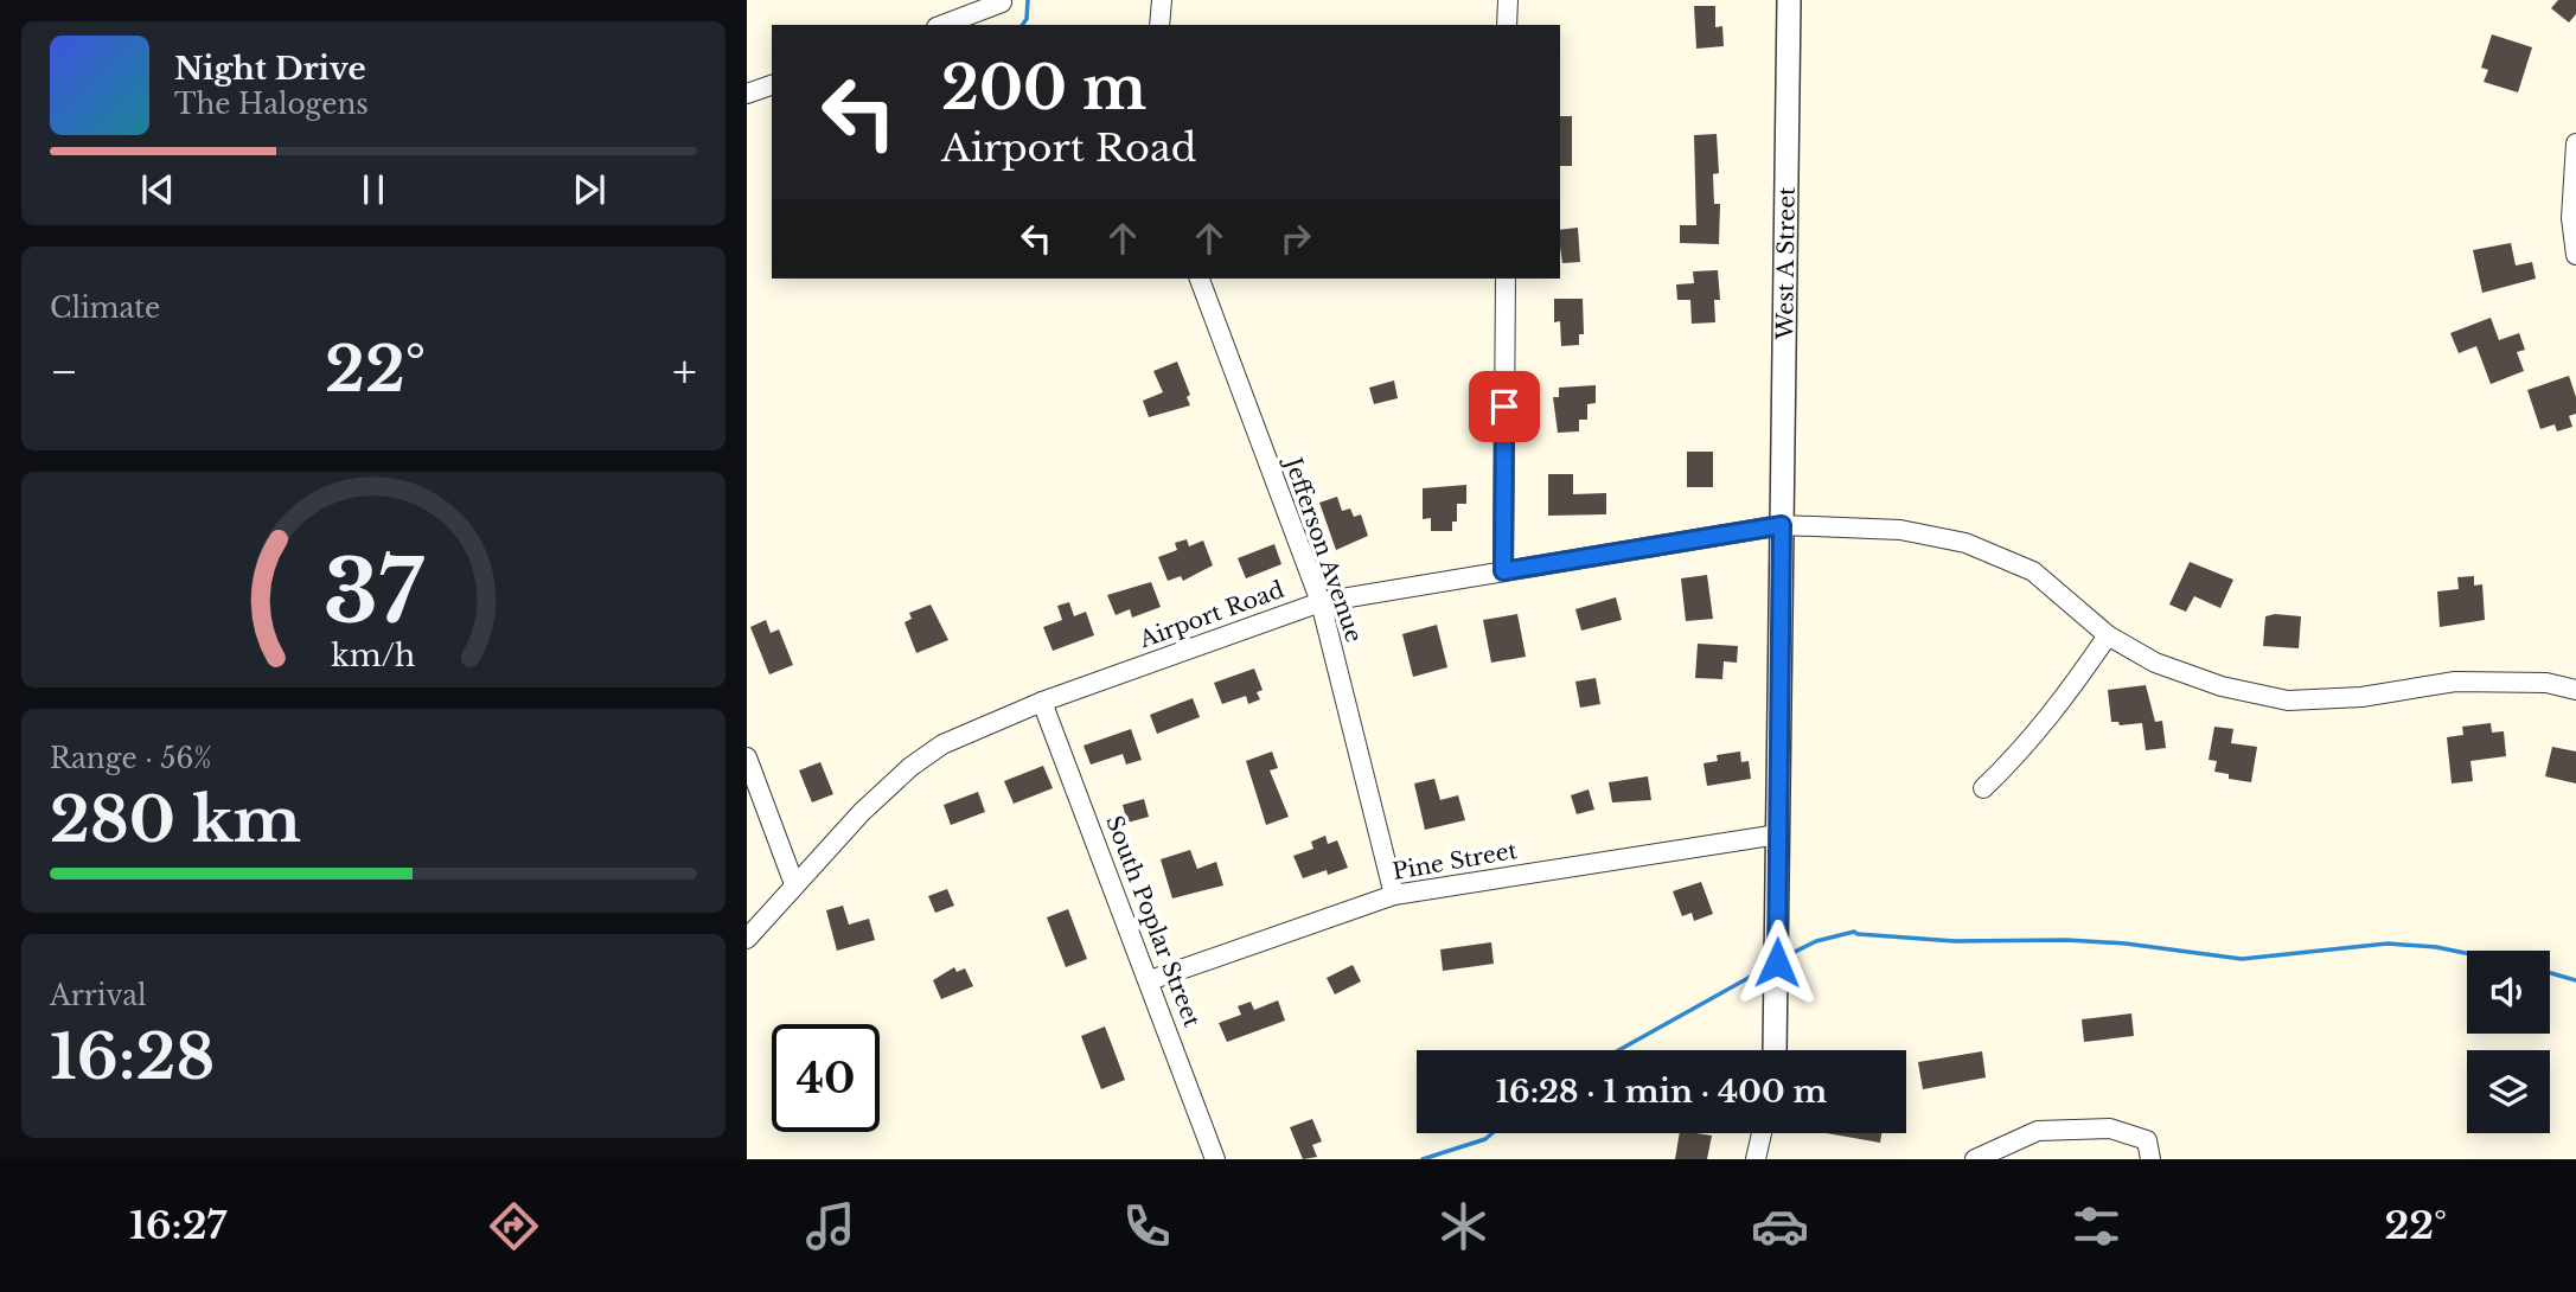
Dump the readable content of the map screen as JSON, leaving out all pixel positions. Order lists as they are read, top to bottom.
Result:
{
  "streets": {
    "street": [
      "West A Street",
      "Jefferson Avenue",
      "Airport Road",
      "Pine Street",
      "South Poplar Street"
    ]
  },
  "crossings": [
    ["West A Street", "Airport Road"],
    ["West A Street", "Pine Street"],
    ["Jefferson Avenue", "Airport Road"],
    ["Jefferson Avenue", "Pine Street"],
    ["Airport Road", "South Poplar Street"],
    ["Pine Street", "South Poplar Street"]
  ],
  "page": {
    "turn": ["200 m", "Airport Road"],
    "song": ["Night Drive", "The Halogens"],
    "tile": [
      "Climate",
      ["Range · 56%", "280 km"],
      ["Arrival", "16:28"]
    ],
    "heat": ["−", "22°", "+"],
    "limit": "40",
    "trip": "16:28 · 1 min · 400 m",
    "tabs": ["16:27", "22°"],
    "gauge": ["37", "km/h"]
  }
}
